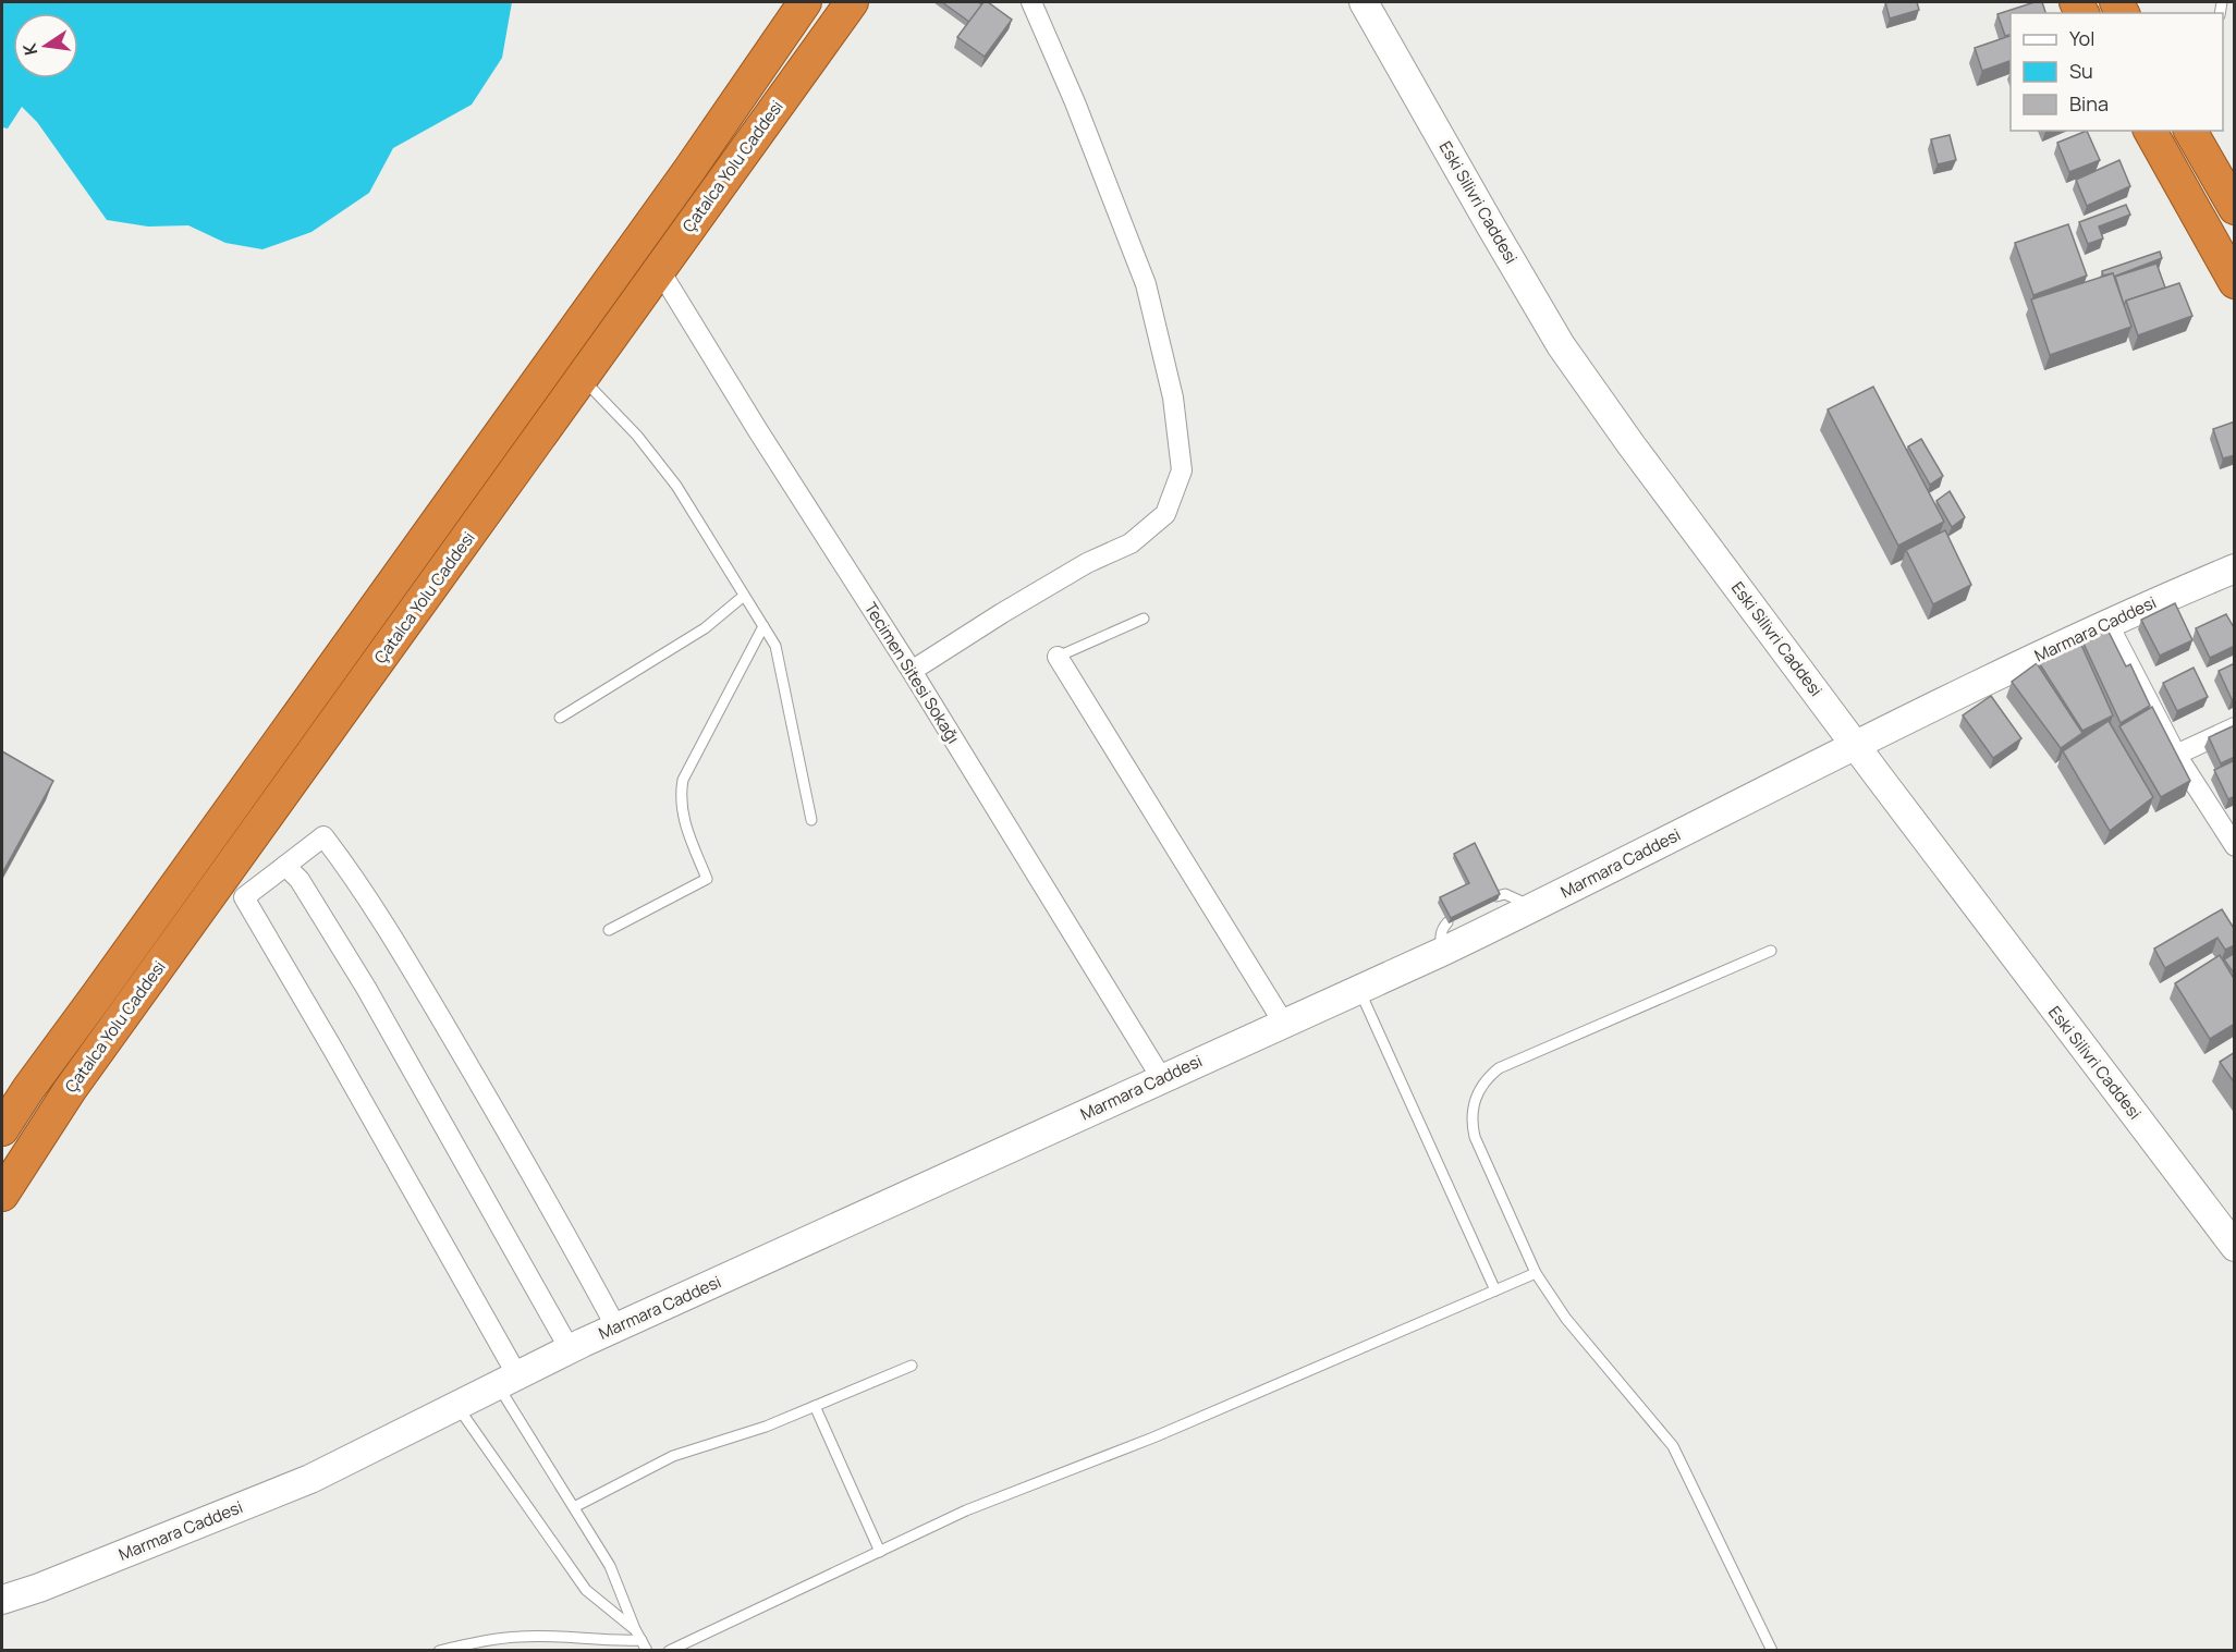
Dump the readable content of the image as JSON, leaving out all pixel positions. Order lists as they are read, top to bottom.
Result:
{
  "streets": {
    "highway": ["Çatalca Yolu Caddesi"],
    "main road": ["Eski Silivri Caddesi", "Marmara Caddesi"],
    "street": ["Tecimen Sitesi Sokağı"]
  },
  "crossings": [
    ["Çatalca Yolu Caddesi", "Tecimen Sitesi Sokağı"],
    ["Eski Silivri Caddesi", "Marmara Caddesi"],
    ["Marmara Caddesi", "Tecimen Sitesi Sokağı"]
  ],
  "legend": ["Yol", "Su", "Bina"],
  "north": "left"
}
